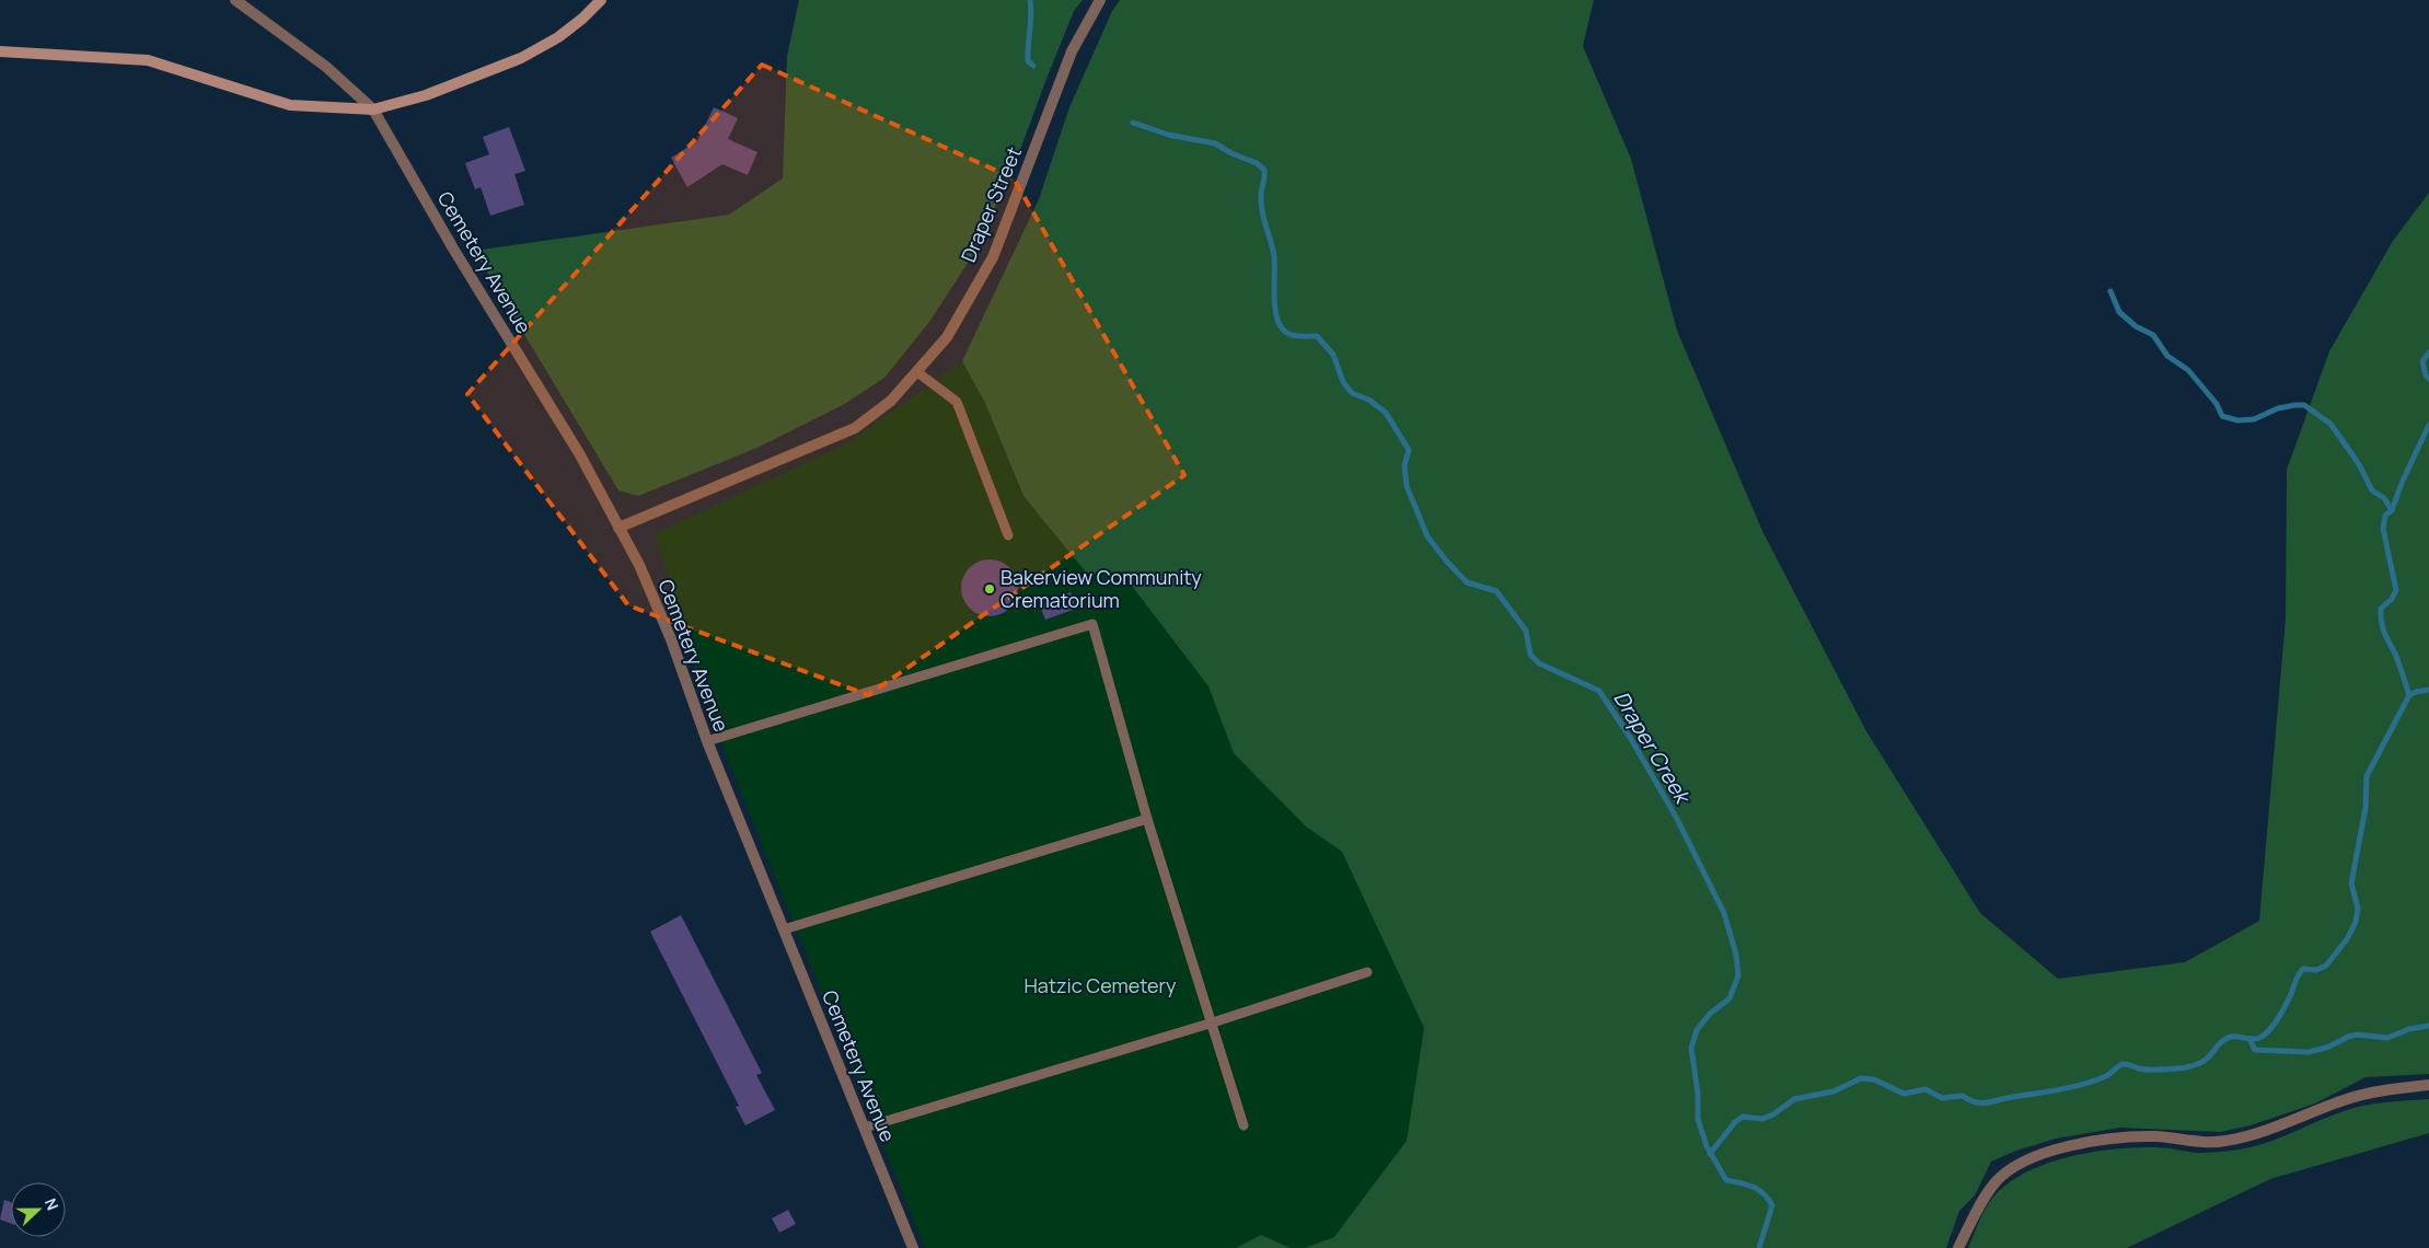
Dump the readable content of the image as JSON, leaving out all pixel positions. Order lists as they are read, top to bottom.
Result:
{
  "streets": {
    "street": ["Draper Street", "Cemetery Avenue"]
  },
  "crossings": [
    ["Draper Street", "Cemetery Avenue"]
  ],
  "water": ["Draper Creek"],
  "parks": ["Hatzic Cemetery"],
  "places": ["Bakerview Community Crematorium"],
  "north": "right"
}
